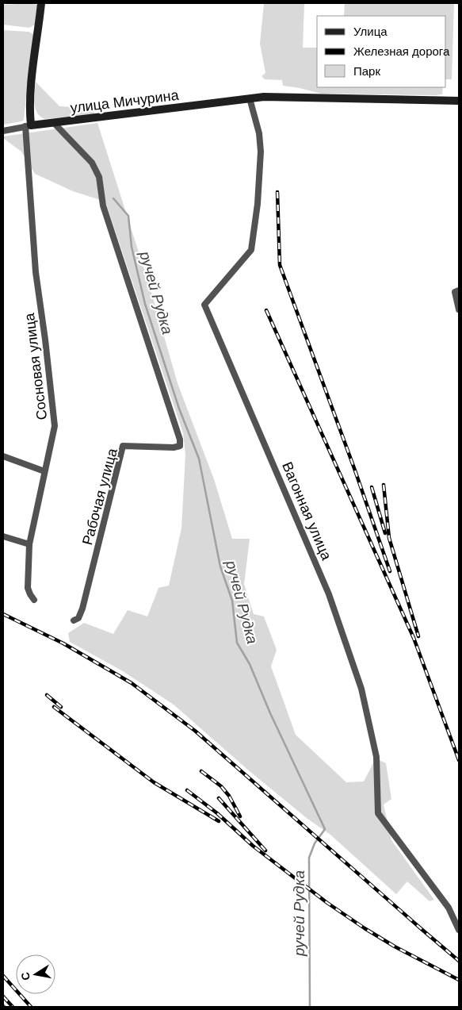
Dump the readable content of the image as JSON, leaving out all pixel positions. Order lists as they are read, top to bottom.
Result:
{
  "streets": {
    "main road": ["улица Мичурина"],
    "street": ["Сосновая улица", "Рабочая улица", "Вагонная улица"]
  },
  "crossings": [
    ["улица Мичурина", "Сосновая улица"],
    ["улица Мичурина", "Рабочая улица"],
    ["улица Мичурина", "Вагонная улица"]
  ],
  "water": ["ручей Рудка"],
  "legend": ["Улица", "Железная дорога", "Парк"],
  "north": "left"
}
